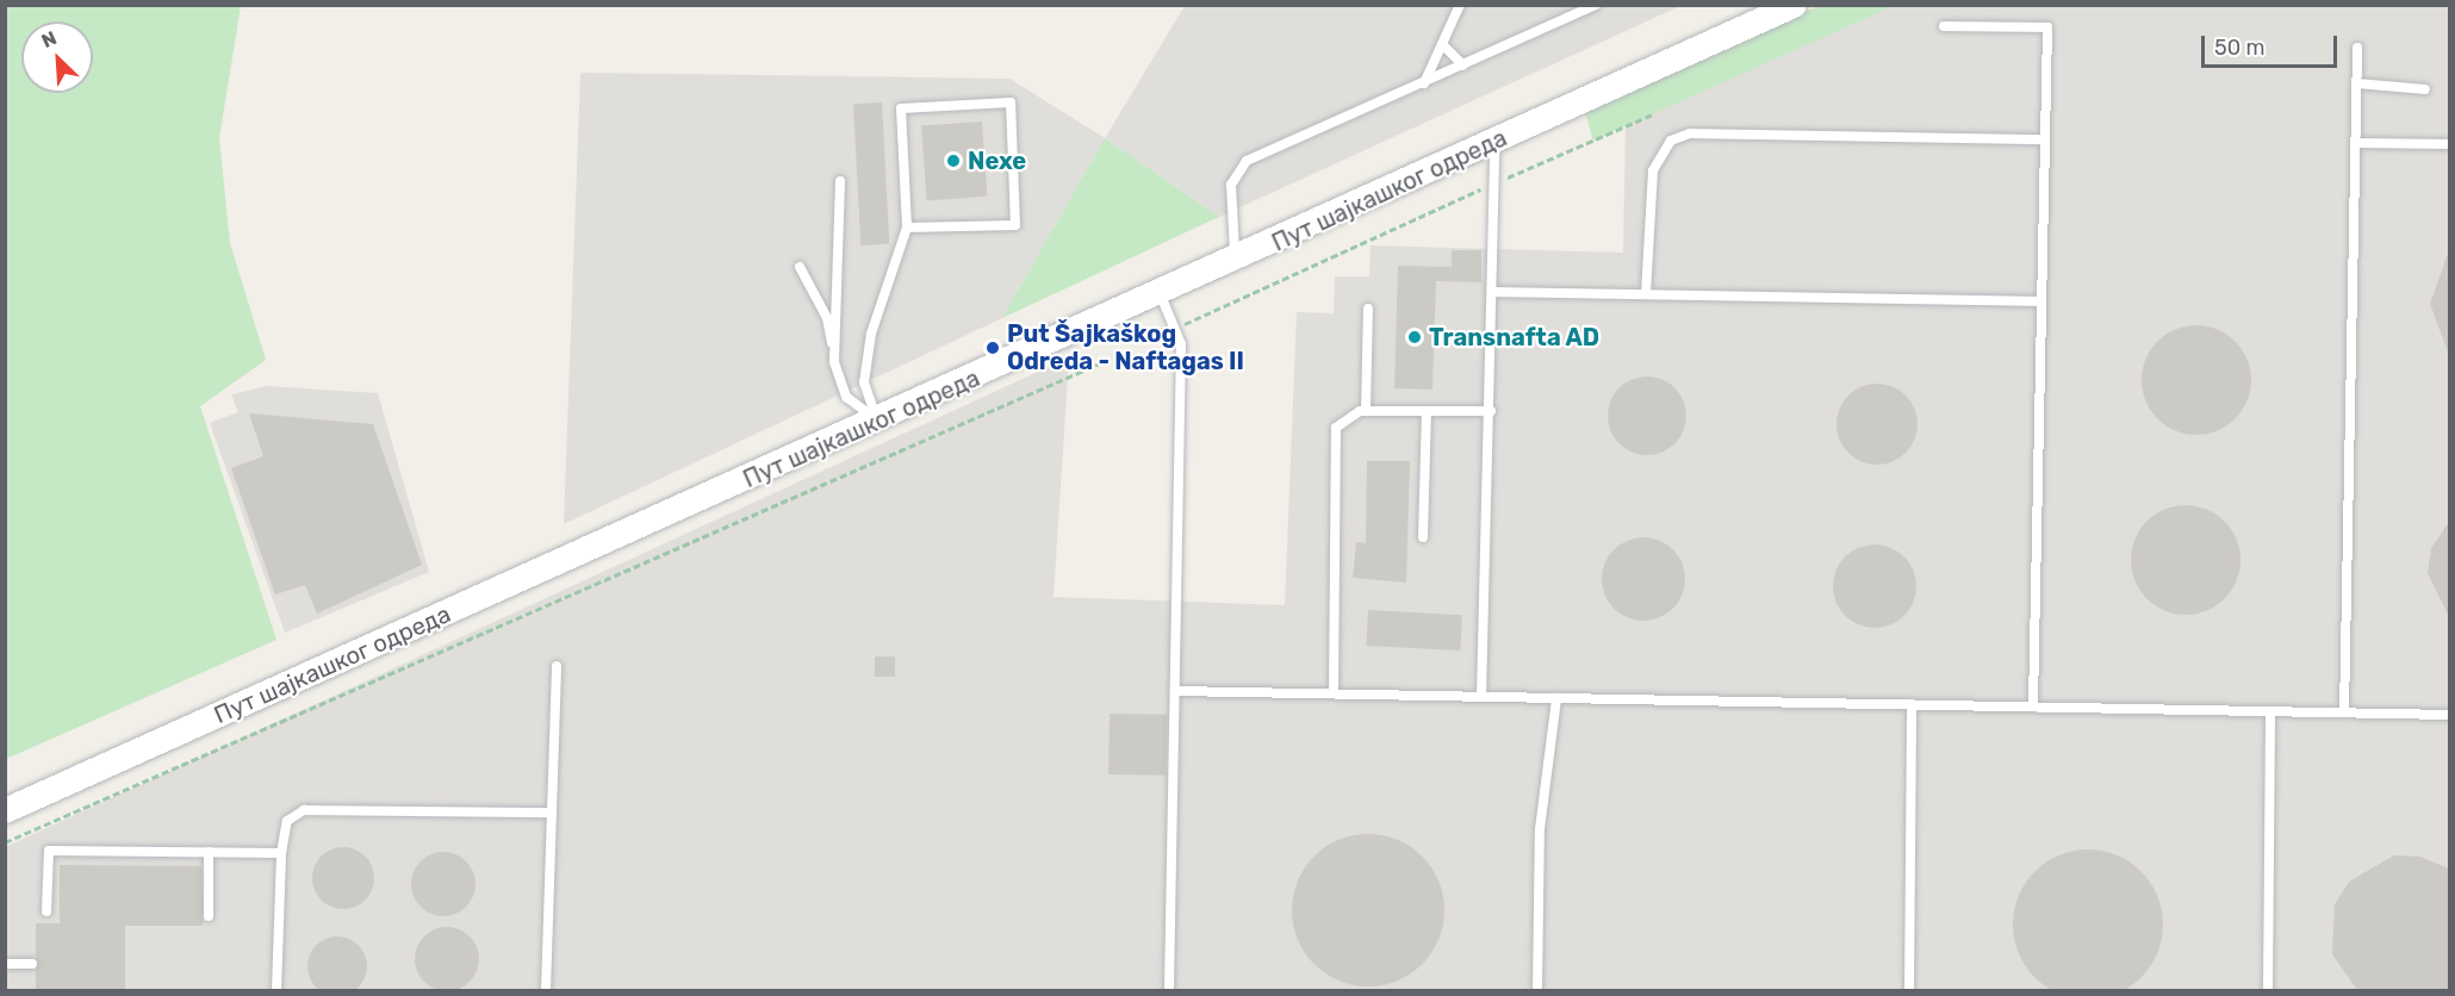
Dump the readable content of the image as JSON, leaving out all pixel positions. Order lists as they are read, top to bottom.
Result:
{
  "streets": {
    "street": ["Пут шајкашког одреда"]
  },
  "places": ["Nexe", "Transnafta AD", "Put Šajkaškog Odreda - Naftagas II"],
  "scale_bar": "50 m",
  "north": "top left"
}
